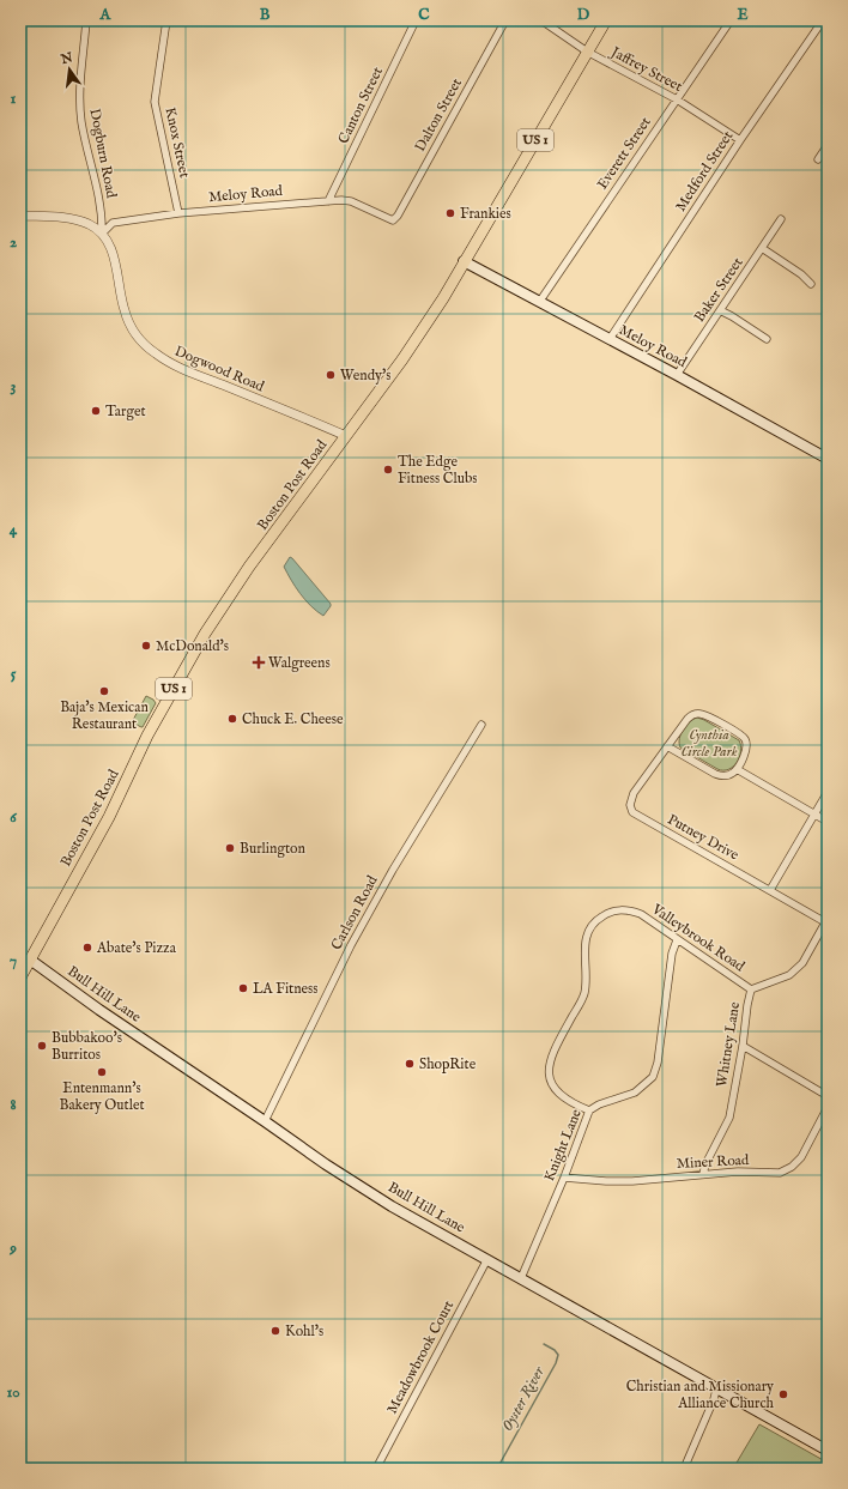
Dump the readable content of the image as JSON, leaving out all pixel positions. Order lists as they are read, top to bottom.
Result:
{
  "streets": {
    "main road": [
      "US 1",
      "Meloy Road",
      "Boston Post Road",
      "Bull Hill Lane"
    ],
    "street": [
      "Jaffrey Street",
      "Canton Street",
      "Dalton Street",
      "Knox Street",
      "Dogburn Road",
      "Everett Street",
      "Medford Street",
      "Baker Street",
      "Dogwood Road",
      "Putney Drive",
      "Carlson Road",
      "Valleybrook Road",
      "Whitney Lane",
      "Knight Lane",
      "Miner Road",
      "Meadowbrook Court"
    ]
  },
  "crossings": [
    ["Jaffrey Street", "Everett Street"],
    ["Jaffrey Street", "Medford Street"],
    ["Jaffrey Street", "Boston Post Road"],
    ["Canton Street", "Meloy Road"],
    ["Dalton Street", "Meloy Road"],
    ["Knox Street", "Meloy Road"],
    ["Dogburn Road", "Meloy Road"],
    ["Dogburn Road", "Dogwood Road"],
    ["Everett Street", "Meloy Road"],
    ["Medford Street", "Meloy Road"],
    ["Meloy Road", "Baker Street"],
    ["Meloy Road", "Dogwood Road"],
    ["Meloy Road", "Boston Post Road"],
    ["Dogwood Road", "Boston Post Road"],
    ["Boston Post Road", "Bull Hill Lane"],
    ["Putney Drive", "Whitney Lane"],
    ["Carlson Road", "Bull Hill Lane"],
    ["Valleybrook Road", "Whitney Lane"],
    ["Valleybrook Road", "Knight Lane"],
    ["Bull Hill Lane", "Knight Lane"],
    ["Bull Hill Lane", "Meadowbrook Court"],
    ["Whitney Lane", "Miner Road"],
    ["Knight Lane", "Miner Road"]
  ],
  "water": ["Oyster River"],
  "parks": ["Cynthia Circle Park"],
  "places": {
    "other": [
      "Frankies",
      "Wendy's",
      "Target",
      "The Edge Fitness Clubs",
      "McDonald's",
      "Baja's Mexican Restaurant",
      "Chuck E. Cheese",
      "Burlington",
      "Abate's Pizza",
      "LA Fitness",
      "Bubbakoo's Burritos",
      "ShopRite",
      "Entenmann's Bakery Outlet",
      "Kohl's",
      "Christian and Missionary Alliance Church"
    ],
    "health": ["Walgreens"]
  },
  "north": "top",
  "grid": {
    "columns": [
      "A",
      "B",
      "C",
      "D",
      "E"
    ],
    "rows": [
      "1",
      "2",
      "3",
      "4",
      "5",
      "6",
      "7",
      "8",
      "9",
      "10"
    ]
  }
}
